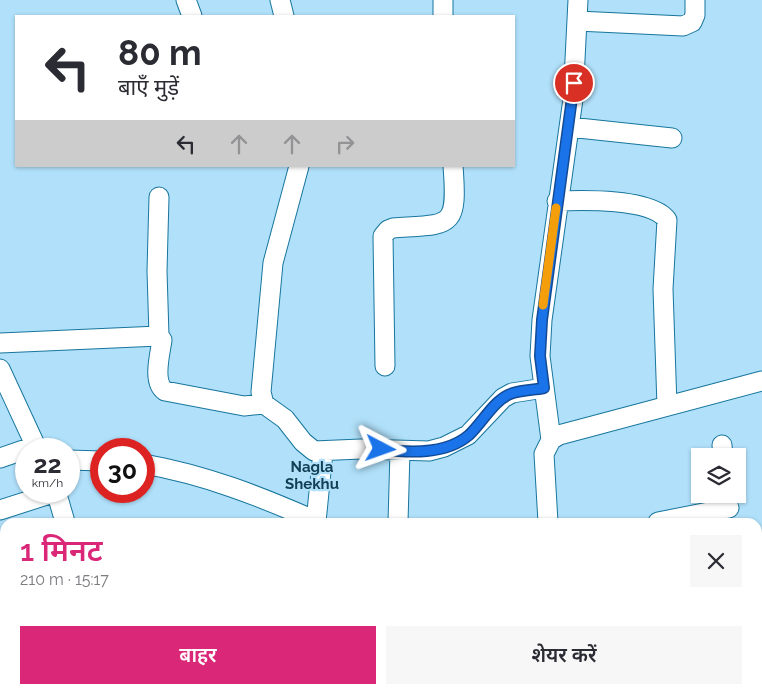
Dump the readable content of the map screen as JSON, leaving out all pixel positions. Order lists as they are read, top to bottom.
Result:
{
  "districts": ["Nagla Shekhu"],
  "page": {
    "turn": ["80 m", "बाएँ मुड़ें"],
    "speed": "22 km/h",
    "limit": "30",
    "heading": ["1 मिनट", "210 m · 15:17"],
    "buttons": ["बाहर", "शेयर करें"]
  }
}
